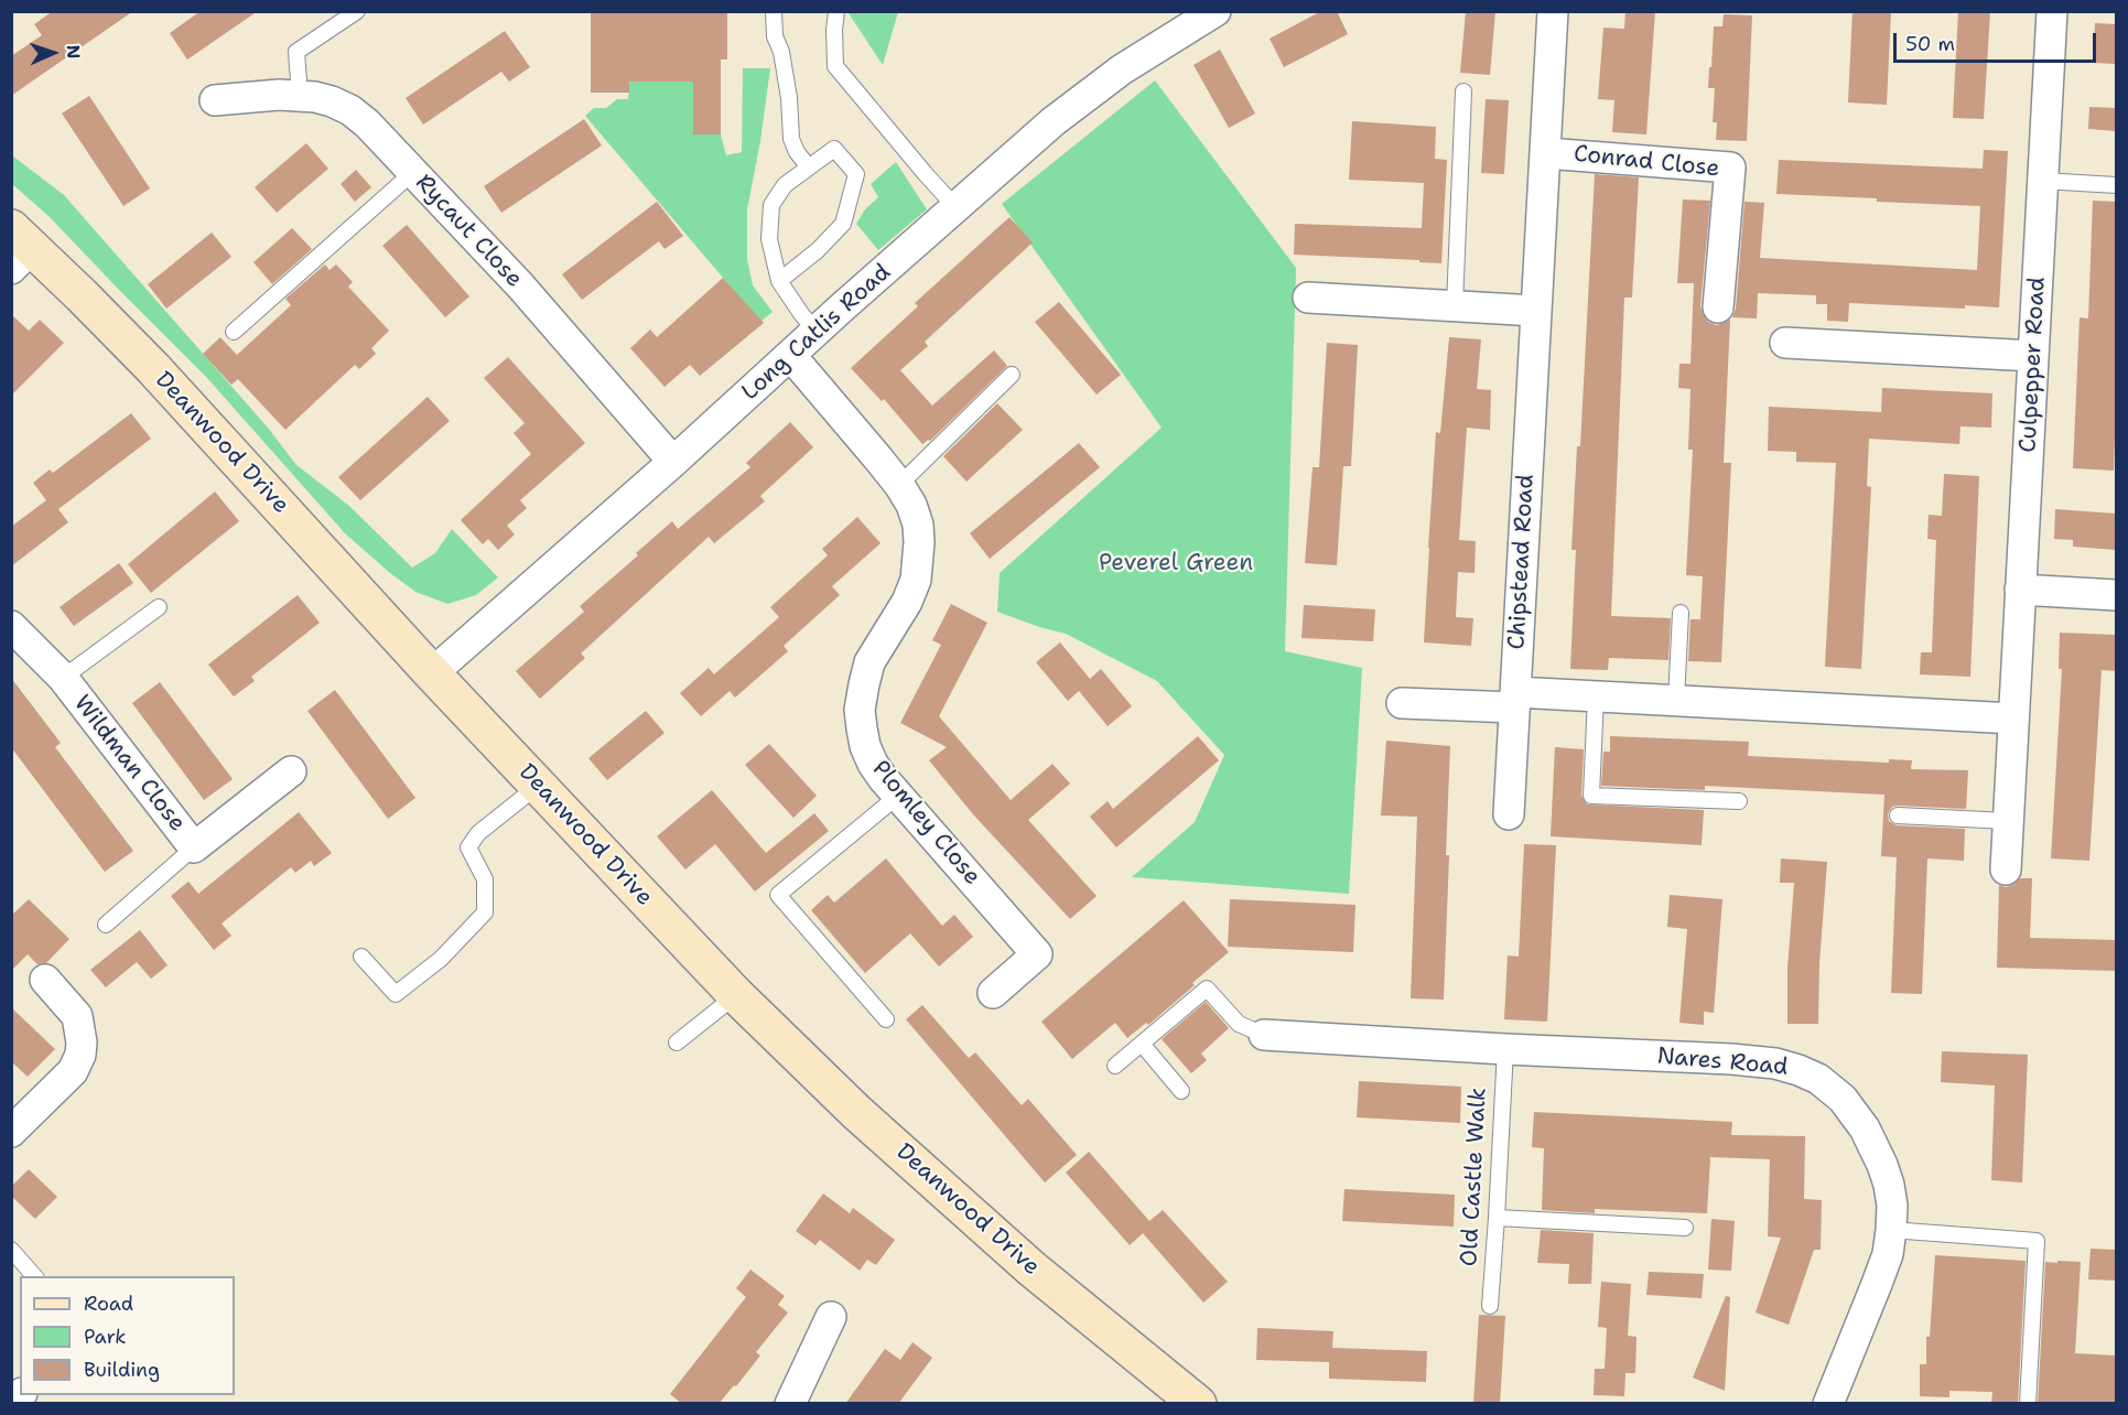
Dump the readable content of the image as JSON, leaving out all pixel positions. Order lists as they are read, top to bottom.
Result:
{
  "streets": {
    "street": [
      "Conrad Close",
      "Rycaut Close",
      "Long Catlis Road",
      "Culpepper Road",
      "Deanwood Drive",
      "Chipstead Road",
      "Wildman Close",
      "Plomley Close",
      "Nares Road"
    ],
    "lane": ["Old Castle Walk"]
  },
  "crossings": [
    ["Conrad Close", "Chipstead Road"],
    ["Rycaut Close", "Long Catlis Road"],
    ["Long Catlis Road", "Deanwood Drive"],
    ["Long Catlis Road", "Plomley Close"],
    ["Nares Road", "Old Castle Walk"]
  ],
  "parks": ["Peverel Green"],
  "legend": ["Road", "Park", "Building"],
  "scale_bar": "50 m",
  "north": "right"
}
